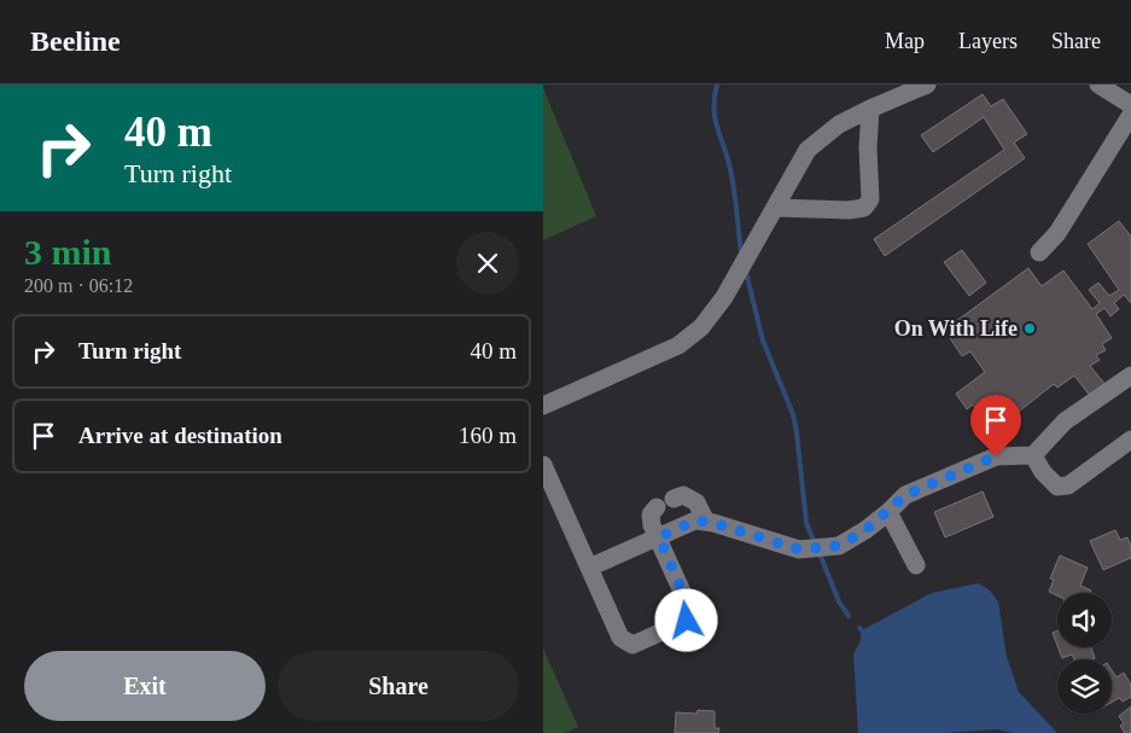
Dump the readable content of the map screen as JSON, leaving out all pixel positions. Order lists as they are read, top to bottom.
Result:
{
  "places": ["On With Life"],
  "page": {
    "header": "Beeline",
    "nav": ["Map", "Layers", "Share"],
    "turn": ["40 m", "Turn right"],
    "heading": ["3 min", "200 m · 06:12"],
    "list": [
      {
        "name": "Turn right",
        "value": "40 m"
      },
      {
        "name": "Arrive at destination",
        "value": "160 m"
      }
    ],
    "buttons": ["Exit", "Share"]
  }
}
